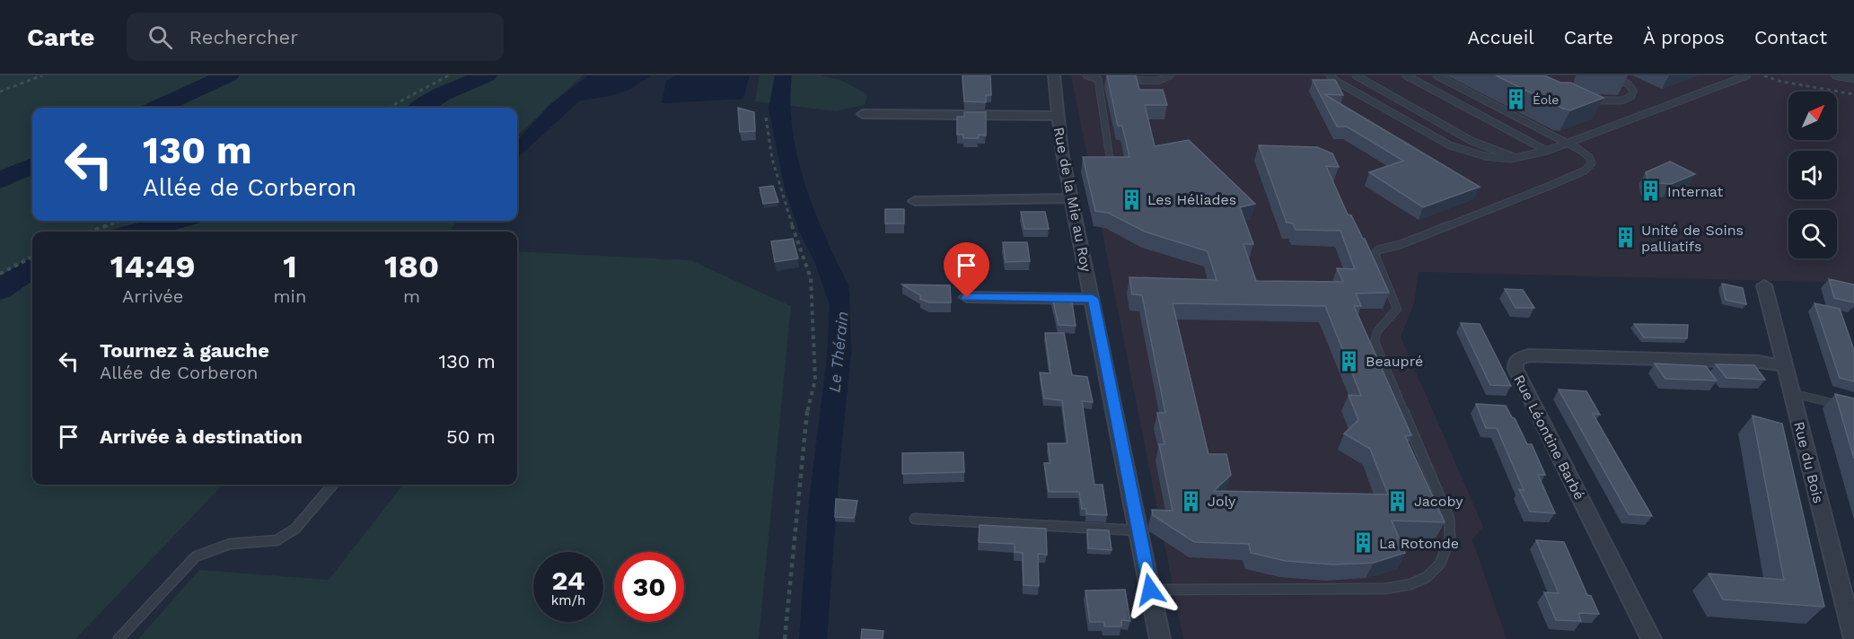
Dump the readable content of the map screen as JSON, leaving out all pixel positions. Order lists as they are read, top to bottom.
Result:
{
  "streets": {
    "street": ["Rue de la Mie au Roy", "Rue Léontine Barbé", "Rue du Bois"]
  },
  "crossings": [
    ["Rue Léontine Barbé", "Rue du Bois"]
  ],
  "water": ["Le Thérain"],
  "places": {
    "building": [
      "Éole",
      "Internat",
      "Les Héliades",
      "Unité de Soins palliatifs",
      "Beaupré",
      "Joly",
      "Jacoby",
      "La Rotonde"
    ]
  },
  "north": "top right",
  "page": {
    "header": "Carte",
    "search": "Rechercher",
    "nav": [
      "Accueil",
      "Carte",
      "À propos",
      "Contact"
    ],
    "turn": ["130 m", "Allée de Corberon"],
    "eta": [
      "14:49",
      "Arrivée",
      "1",
      "min",
      "180",
      "m"
    ],
    "list": [
      {
        "name": "Tournez à gauche",
        "note": "Allée de Corberon",
        "value": "130 m"
      },
      {
        "name": "Arrivée à destination",
        "value": "50 m"
      }
    ],
    "speed": "24 km/h",
    "limit": "30"
  }
}
